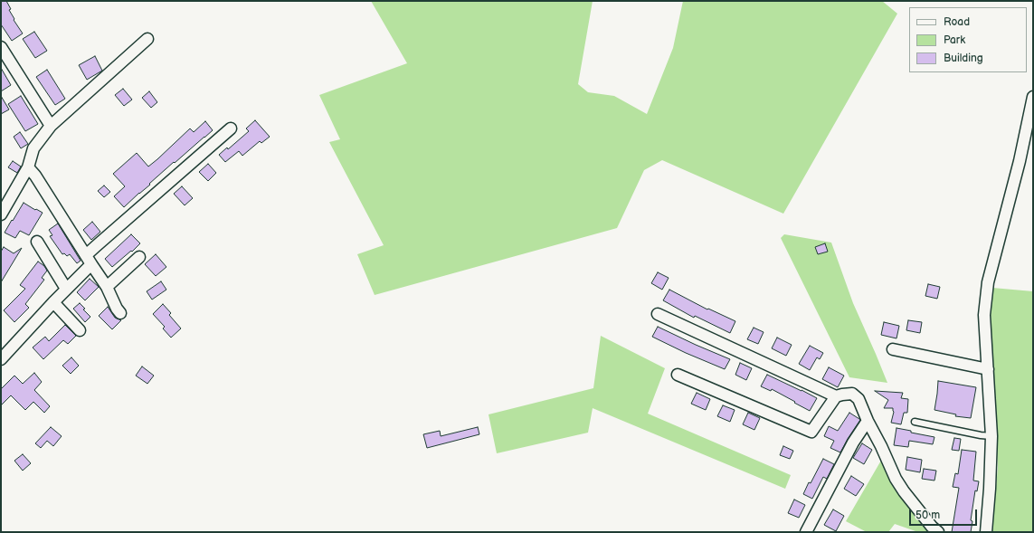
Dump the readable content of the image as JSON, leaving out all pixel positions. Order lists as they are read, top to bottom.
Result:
{
  "legend": ["Road", "Park", "Building"],
  "scale_bar": "50 m"
}
